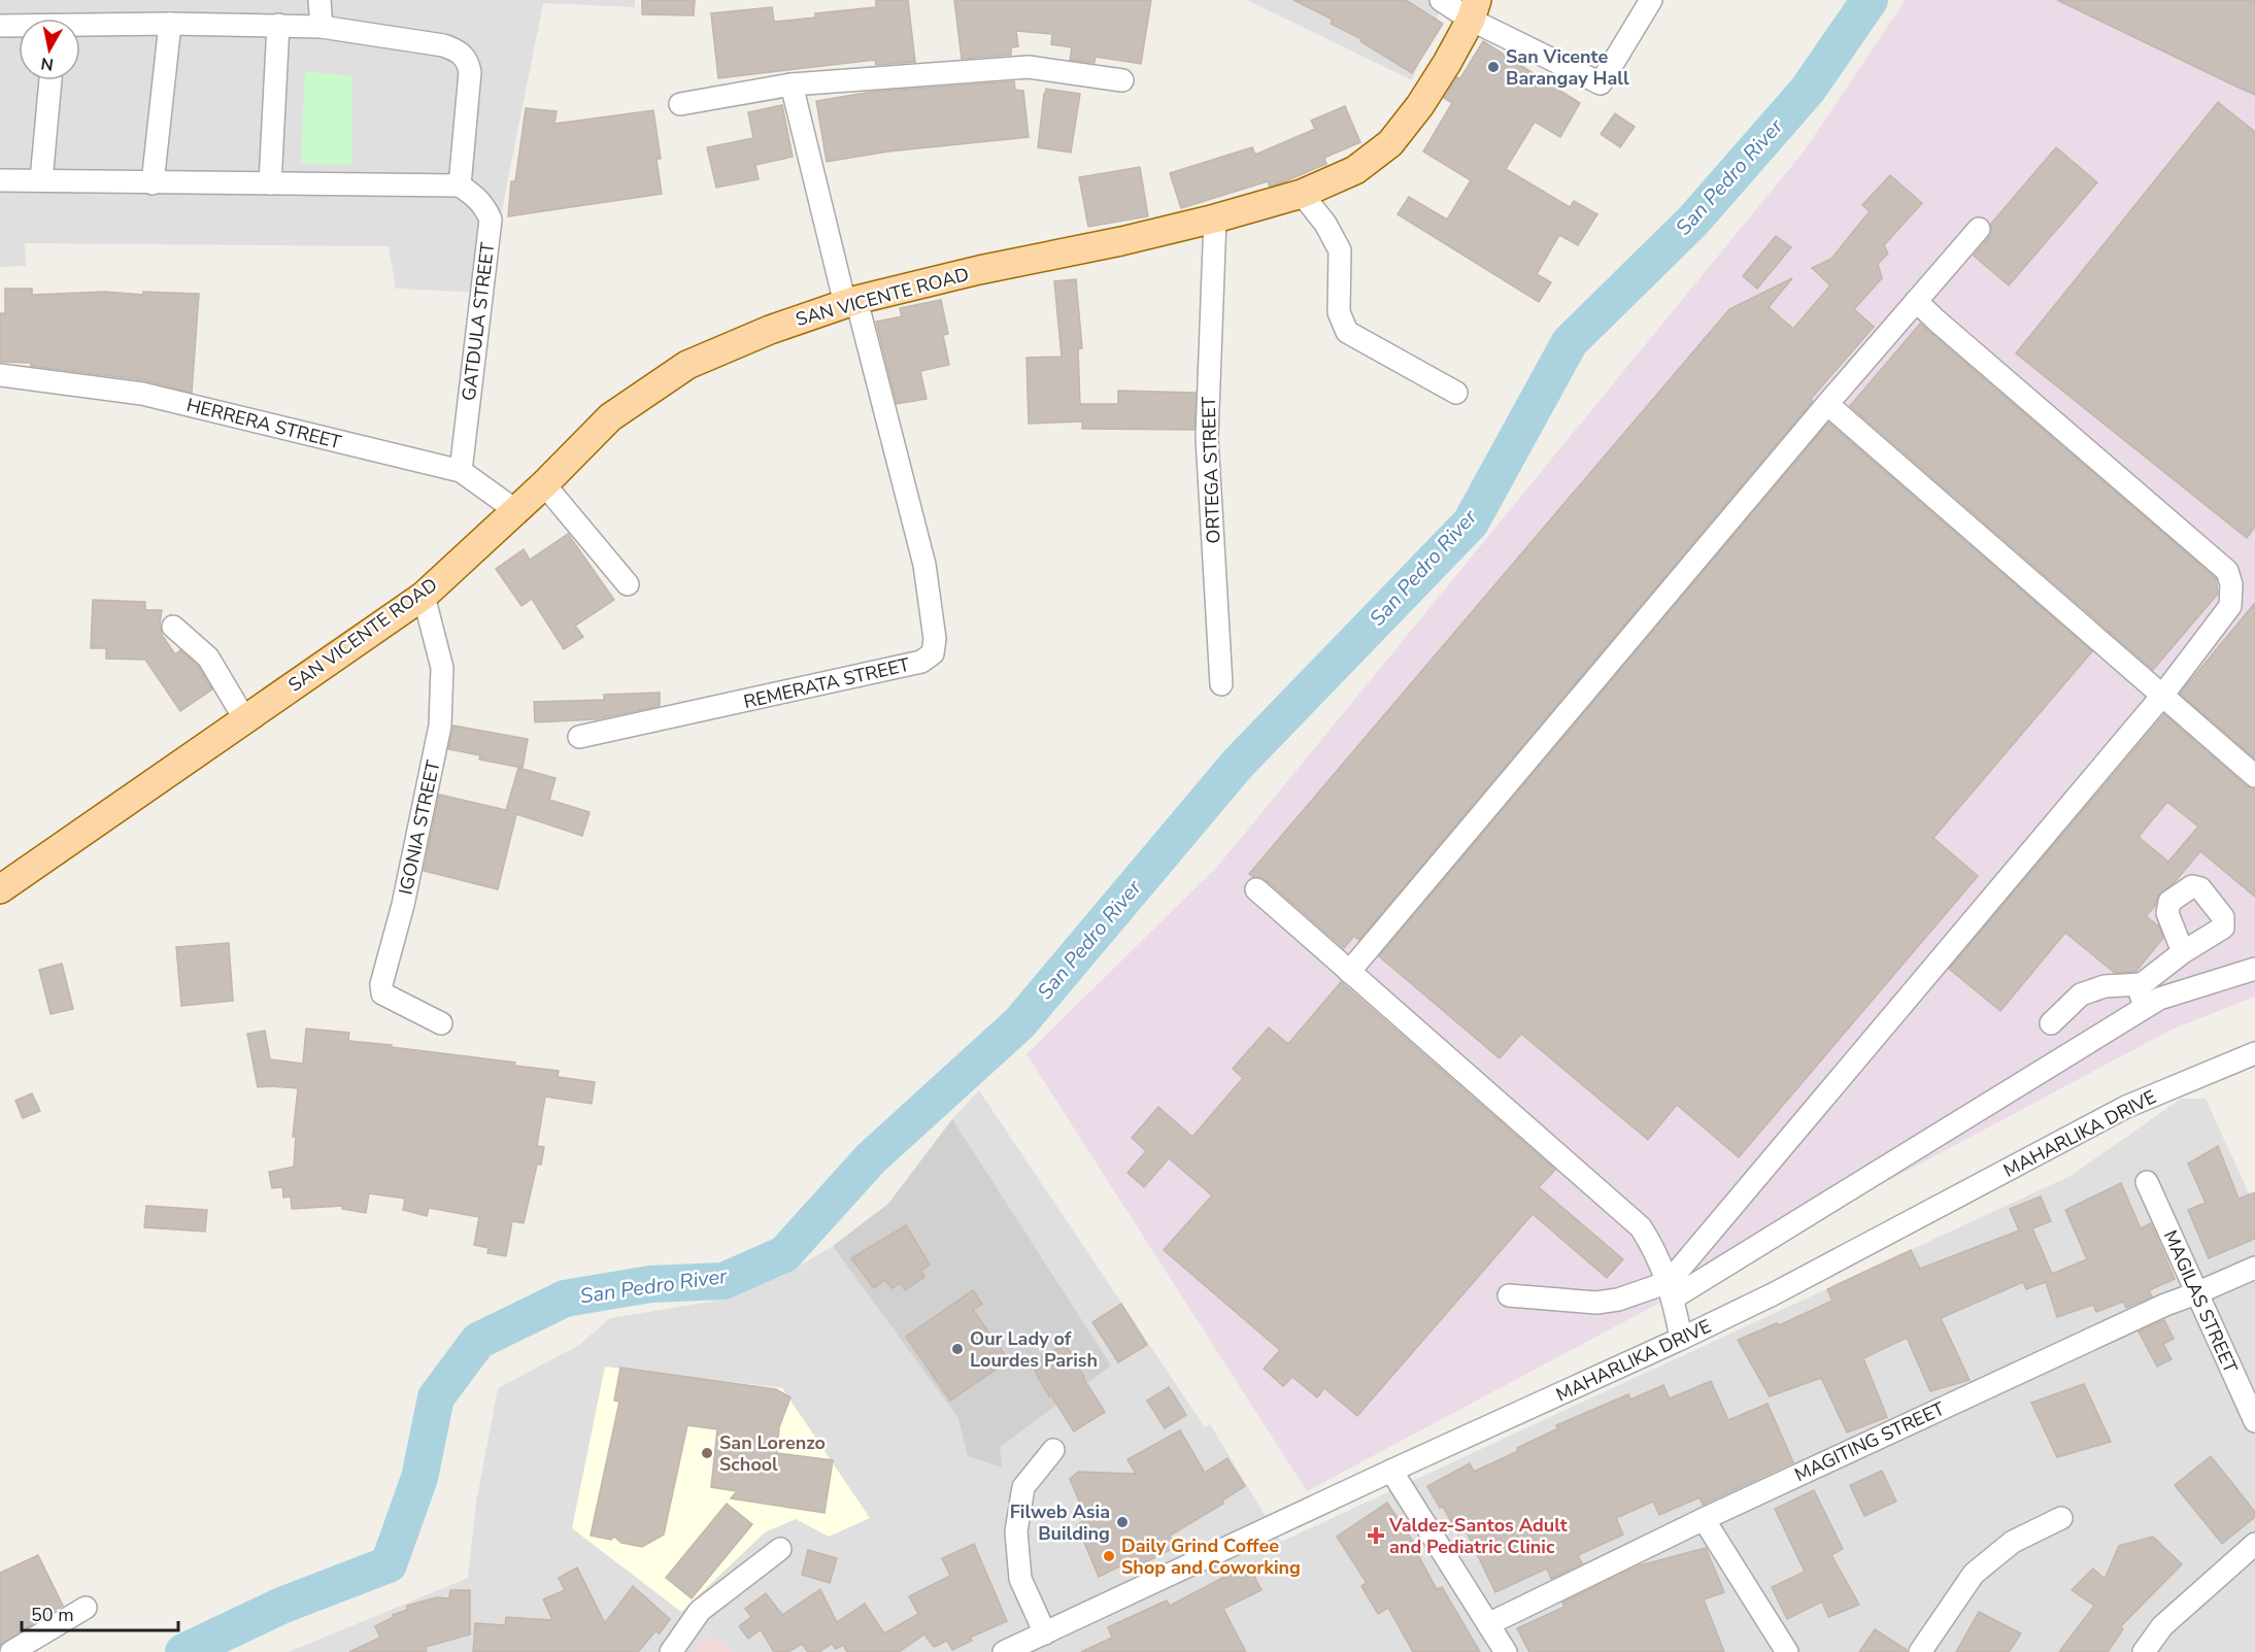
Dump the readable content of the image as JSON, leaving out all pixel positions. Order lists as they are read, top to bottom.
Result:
{
  "streets": {
    "main road": ["SAN VICENTE ROAD"],
    "street": [
      "GATDULA STREET",
      "HERRERA STREET",
      "ORTEGA STREET",
      "REMERATA STREET",
      "IGONIA STREET",
      "MAHARLIKA DRIVE",
      "MAGILAS STREET",
      "MAGITING STREET"
    ]
  },
  "crossings": [
    ["SAN VICENTE ROAD", "HERRERA STREET"],
    ["SAN VICENTE ROAD", "ORTEGA STREET"],
    ["SAN VICENTE ROAD", "REMERATA STREET"],
    ["SAN VICENTE ROAD", "IGONIA STREET"],
    ["GATDULA STREET", "HERRERA STREET"],
    ["MAGILAS STREET", "MAGITING STREET"]
  ],
  "water": ["San Pedro River"],
  "places": {
    "other": [
      "San Vicente Barangay Hall",
      "Our Lady of Lourdes Parish",
      "San Lorenzo School",
      "Filweb Asia Building",
      "Daily Grind Coffee Shop and Coworking"
    ],
    "health": ["Valdez-Santos Adult and Pediatric Clinic"]
  },
  "scale_bar": "50 m",
  "north": "bottom"
}
